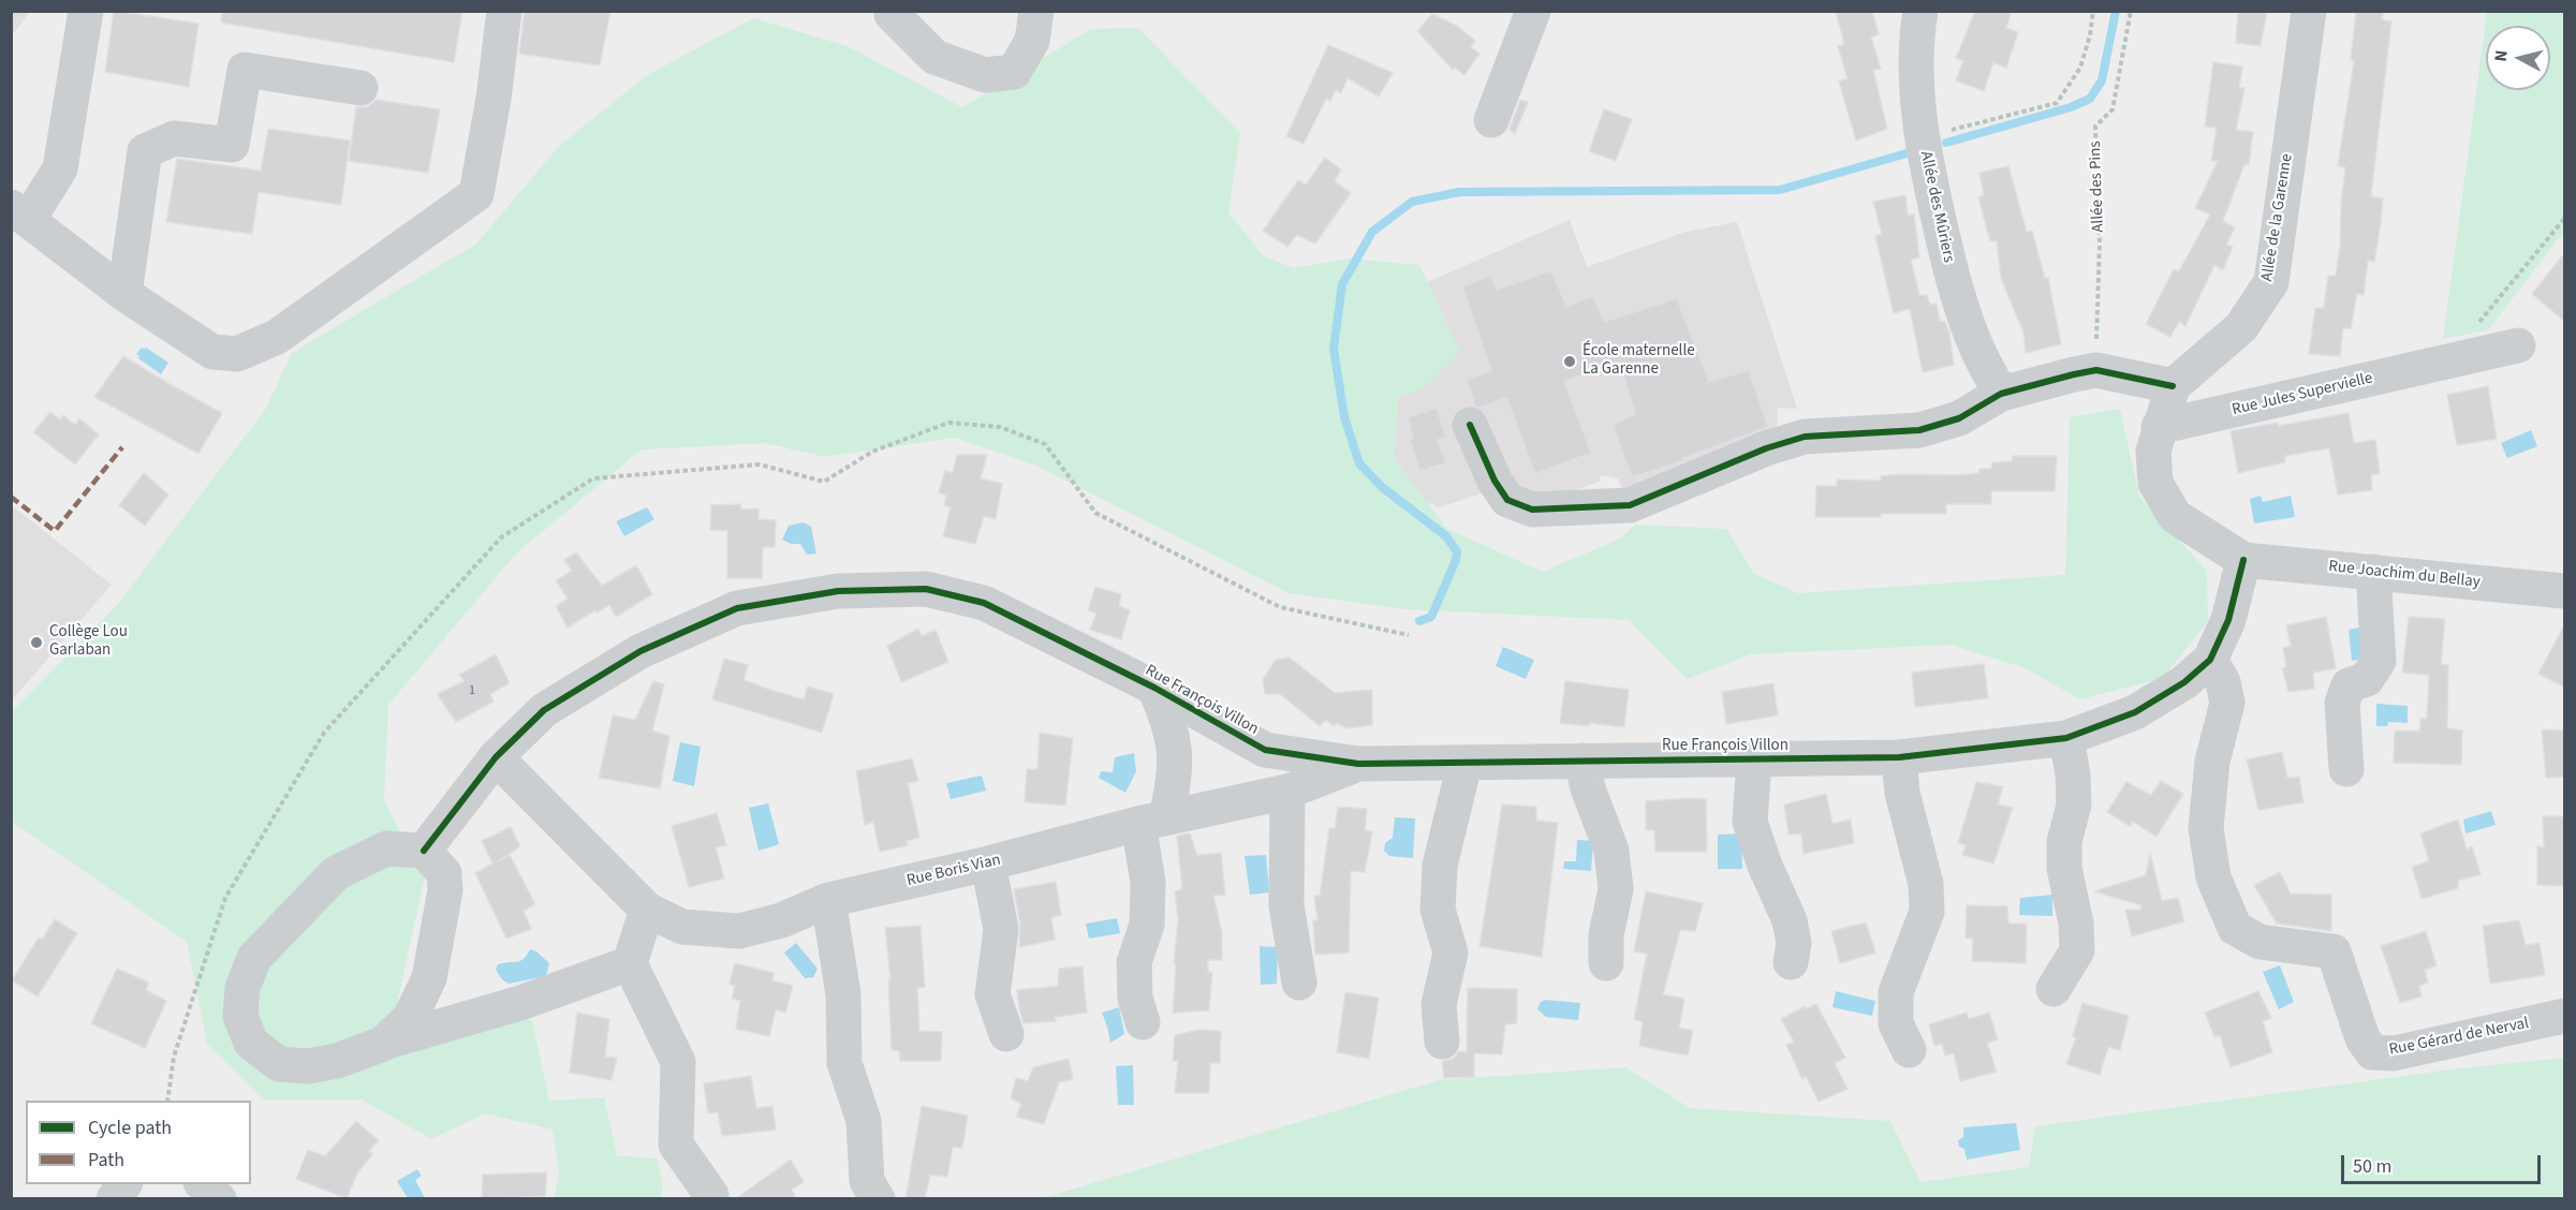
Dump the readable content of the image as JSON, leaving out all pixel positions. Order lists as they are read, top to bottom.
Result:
{
  "streets": {
    "street": [
      "Allée des Mûriers",
      "Allée de la Garenne",
      "Rue Jules Supervielle",
      "Rue Joachim du Bellay",
      "Rue François Villon",
      "Rue Boris Vian",
      "Rue Gérard de Nerval"
    ],
    "path": ["Allée des Pins"]
  },
  "crossings": [
    ["Rue François Villon", "Rue Boris Vian"],
    ["Rue François Villon", "Rue Gérard de Nerval"]
  ],
  "places": ["École maternelle La Garenne", "Collège Lou Garlaban"],
  "house_numbers": ["1"],
  "legend": ["Cycle path", "Path"],
  "scale_bar": "50 m",
  "north": "left"
}
